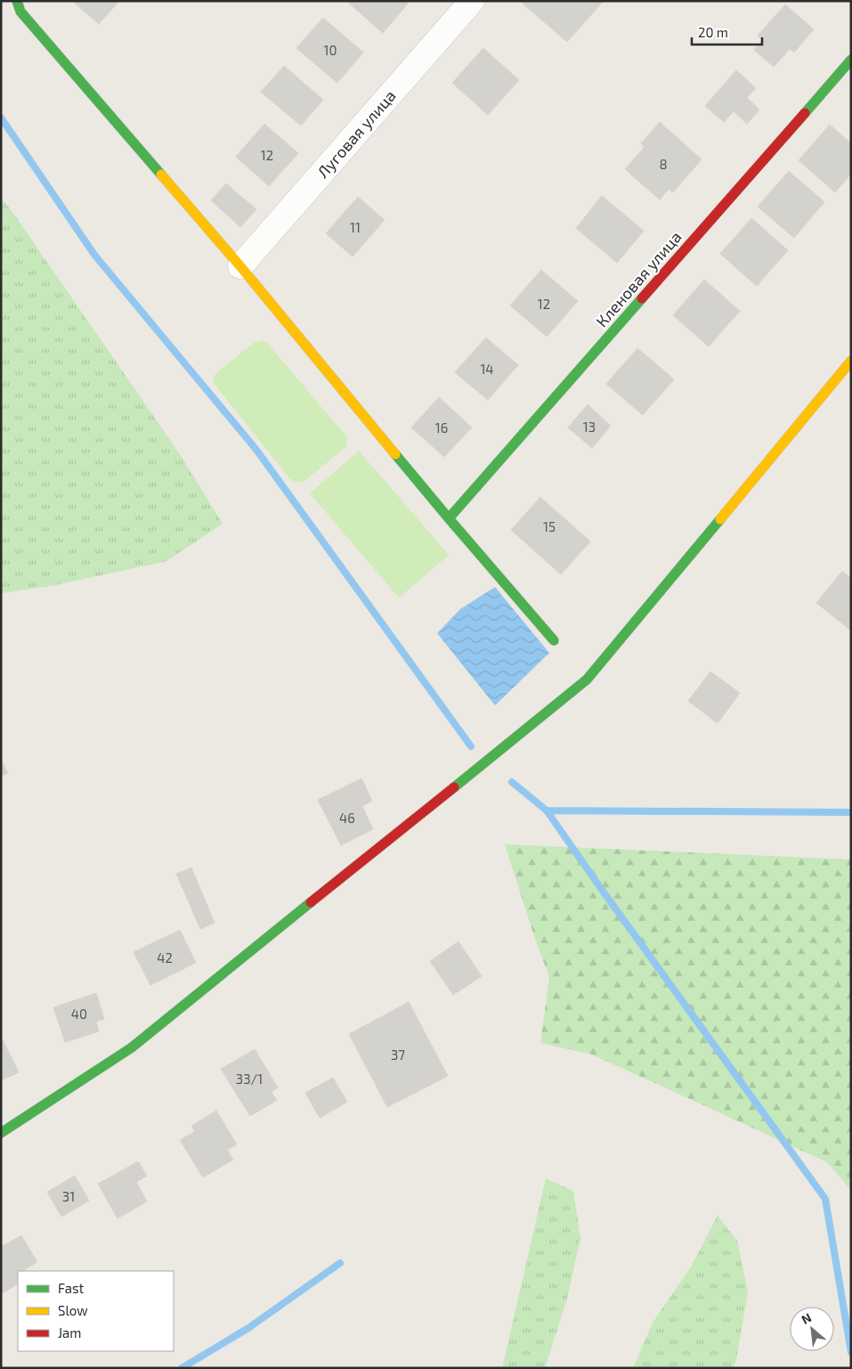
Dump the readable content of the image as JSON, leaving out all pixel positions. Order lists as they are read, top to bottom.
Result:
{
  "streets": {
    "street": ["Луговая улица", "Кленовая улица"]
  },
  "house_numbers": [
    "10",
    "12",
    "8",
    "11",
    "12",
    "14",
    "13",
    "16",
    "15",
    "46",
    "42",
    "40",
    "37",
    "33/1",
    "31"
  ],
  "legend": ["Fast", "Slow", "Jam"],
  "scale_bar": "20 m",
  "north": "top left"
}
